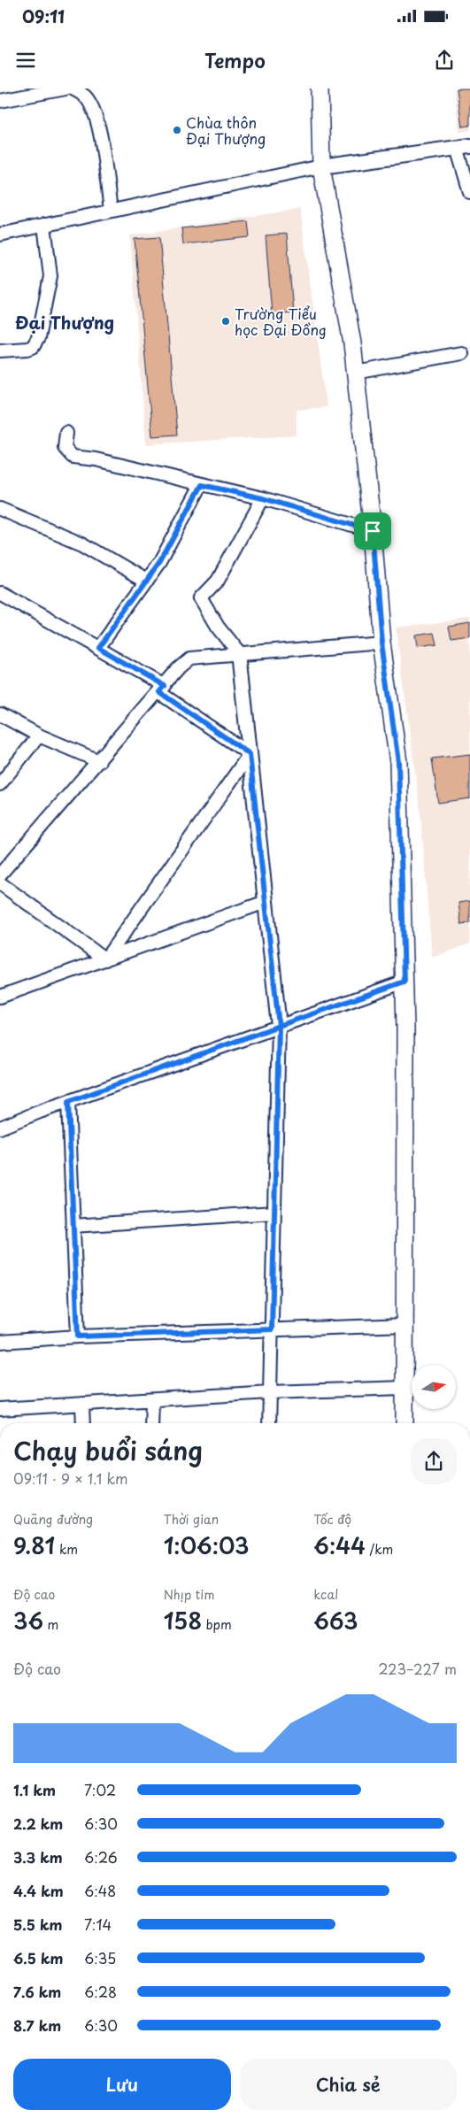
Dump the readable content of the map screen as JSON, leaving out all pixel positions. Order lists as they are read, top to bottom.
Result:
{
  "districts": ["Đại Thượng"],
  "places": ["Chùa thôn Đại Thượng", "Trường Tiểu học Đại Đồng"],
  "north": "right",
  "page": {
    "status": "09:11",
    "header": "Tempo",
    "heading": ["Chạy buổi sáng", "09:11 · 9 × 1.1 km"],
    "stats": [
      ["Quãng đường", "9.81 km"],
      ["Thời gian", "1:06:03"],
      ["Tốc độ", "6:44 /km"],
      ["Độ cao", "36 m"],
      ["Nhịp tim", "158 bpm"],
      ["kcal", "663"]
    ],
    "chart": ["Độ cao", "223–227 m"],
    "list": [
      {
        "name": "1.1 km",
        "note": "7:02"
      },
      {
        "name": "2.2 km",
        "note": "6:30"
      },
      {
        "name": "3.3 km",
        "note": "6:26"
      },
      {
        "name": "4.4 km",
        "note": "6:48"
      },
      {
        "name": "5.5 km",
        "note": "7:14"
      },
      {
        "name": "6.5 km",
        "note": "6:35"
      },
      {
        "name": "7.6 km",
        "note": "6:28"
      },
      {
        "name": "8.7 km",
        "note": "6:30"
      }
    ],
    "buttons": ["Lưu", "Chia sẻ"]
  }
}
